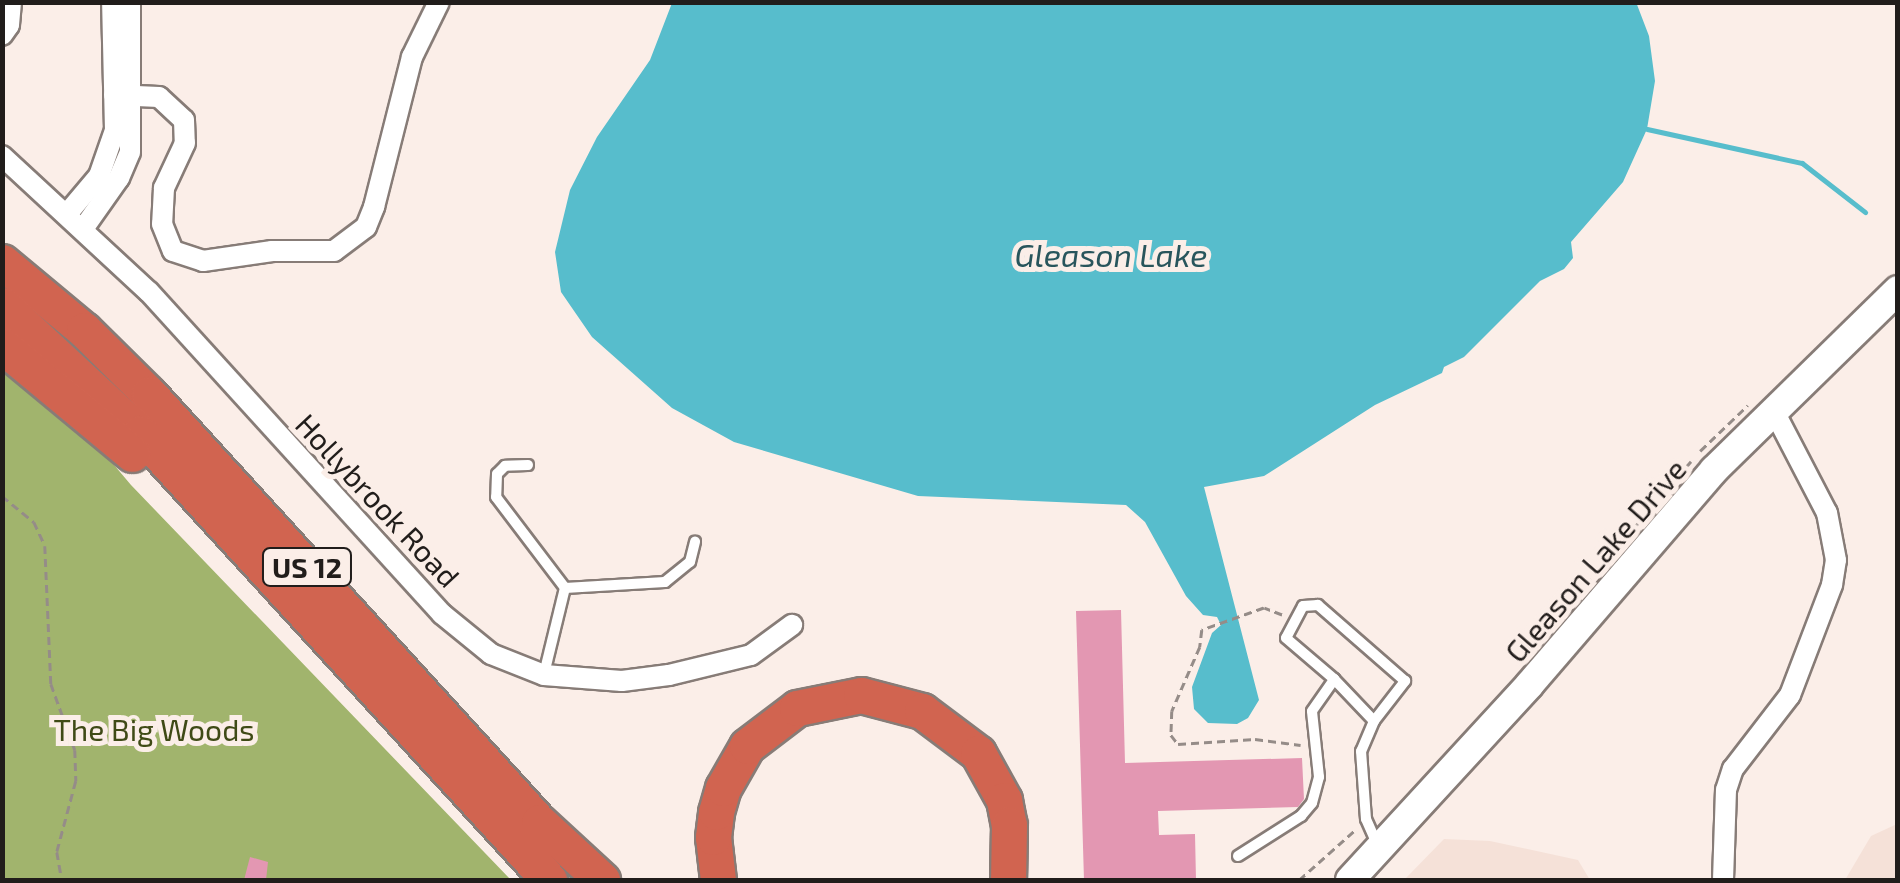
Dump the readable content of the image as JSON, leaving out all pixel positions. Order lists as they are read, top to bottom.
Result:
{
  "streets": {
    "highway": ["US 12"],
    "main road": ["Gleason Lake Drive"],
    "street": ["Hollybrook Road"]
  },
  "water": ["Gleason Lake"],
  "parks": ["The Big Woods"]
}
